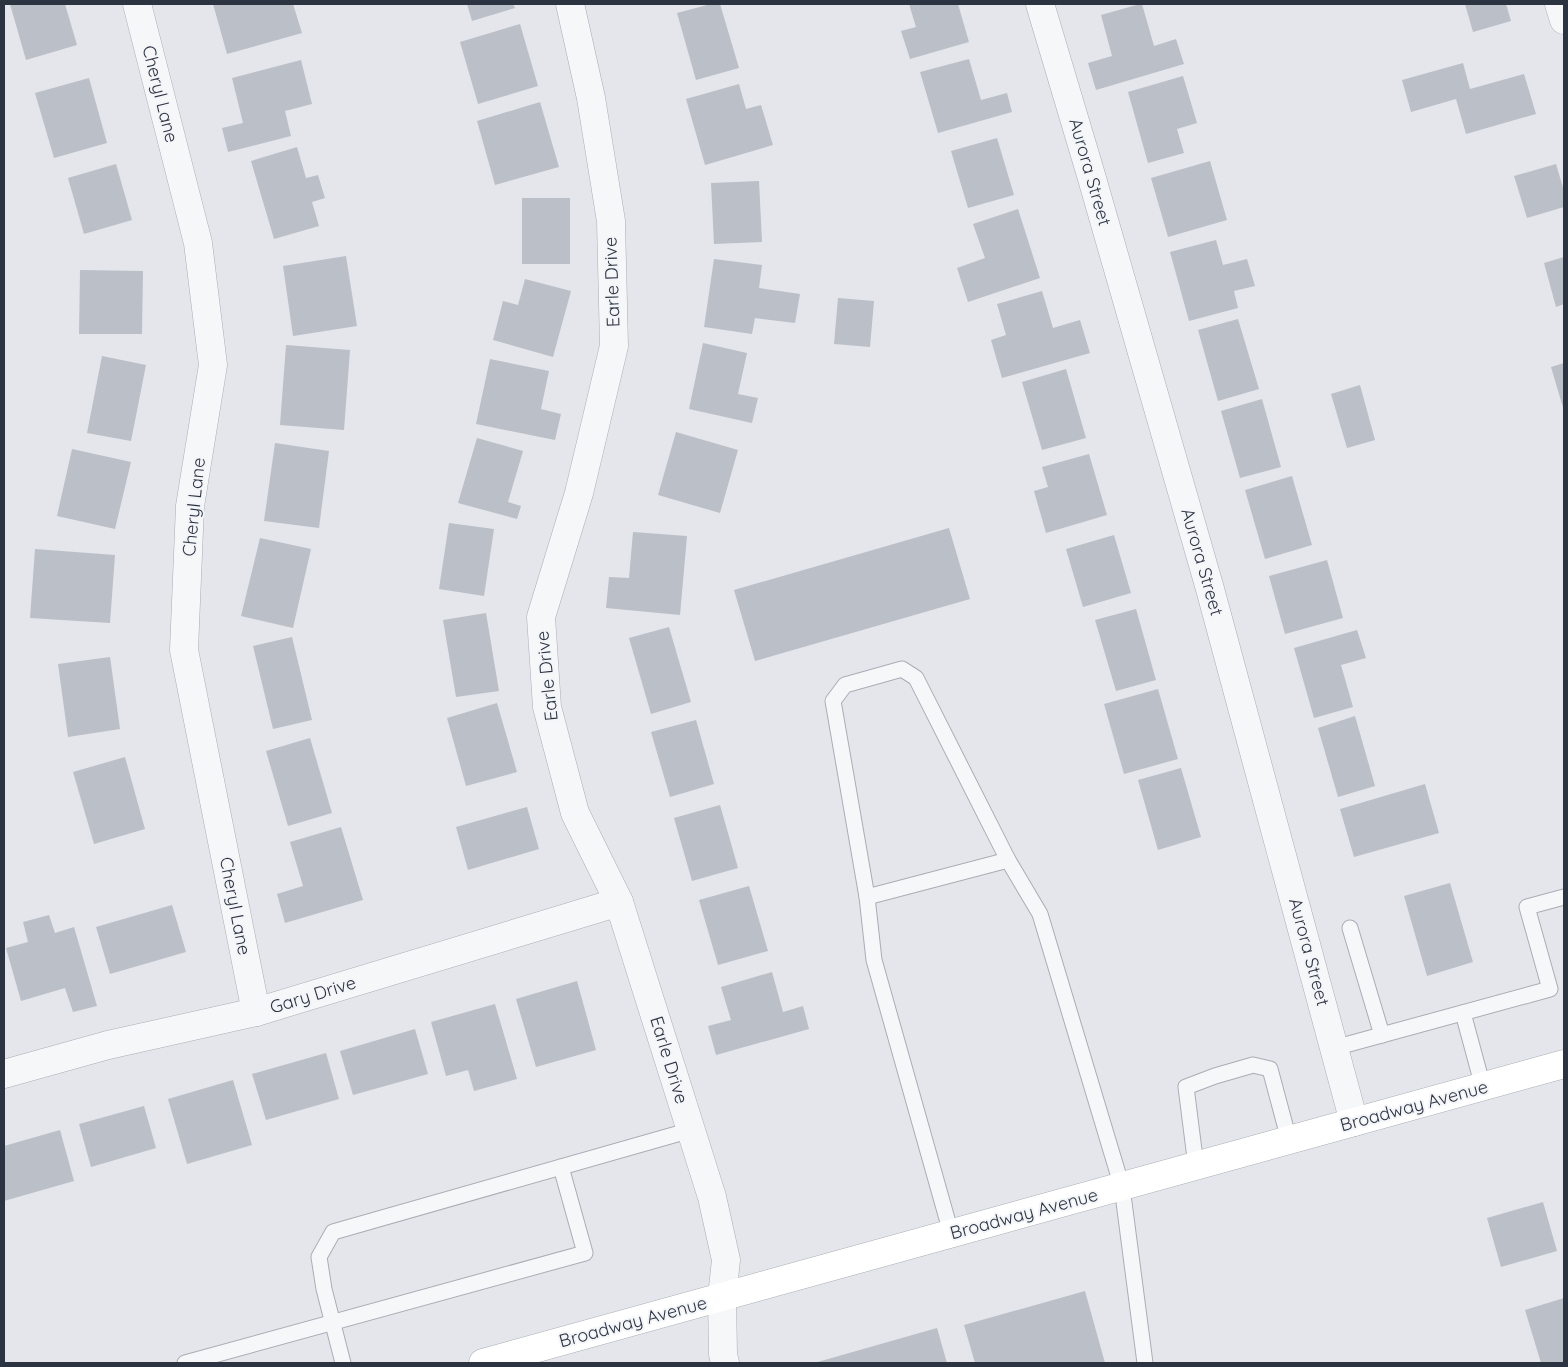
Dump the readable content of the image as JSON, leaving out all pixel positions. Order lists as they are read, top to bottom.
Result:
{
  "streets": {
    "main road": ["Broadway Avenue"],
    "street": [
      "Cheryl Lane",
      "Aurora Street",
      "Earle Drive",
      "Gary Drive"
    ]
  },
  "crossings": [
    ["Cheryl Lane", "Gary Drive"],
    ["Aurora Street", "Broadway Avenue"],
    ["Earle Drive", "Gary Drive"],
    ["Earle Drive", "Broadway Avenue"]
  ]
}
